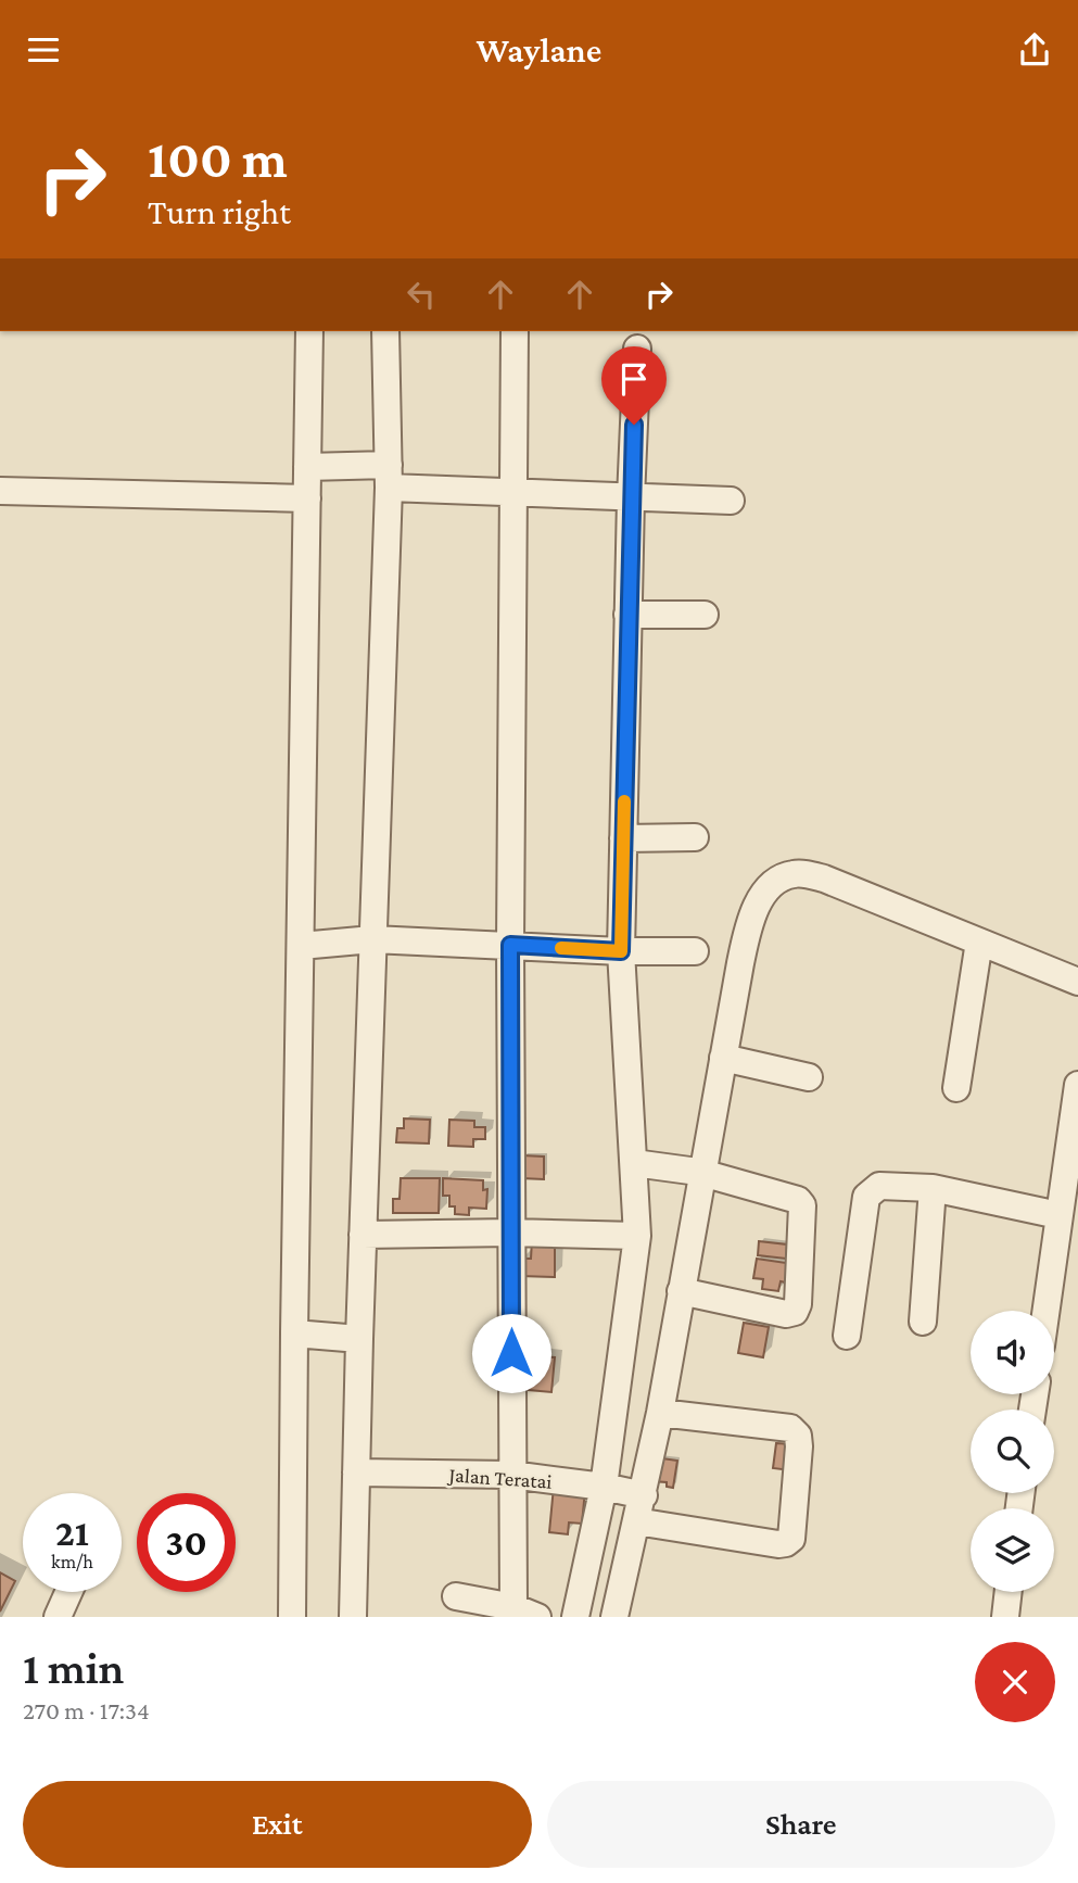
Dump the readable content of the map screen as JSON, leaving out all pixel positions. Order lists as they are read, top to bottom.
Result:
{
  "streets": {
    "street": ["Jalan Teratai"]
  },
  "page": {
    "header": "Waylane",
    "turn": ["100 m", "Turn right"],
    "speed": "21 km/h",
    "limit": "30",
    "heading": ["1 min", "270 m · 17:34"],
    "buttons": ["Exit", "Share"]
  }
}
